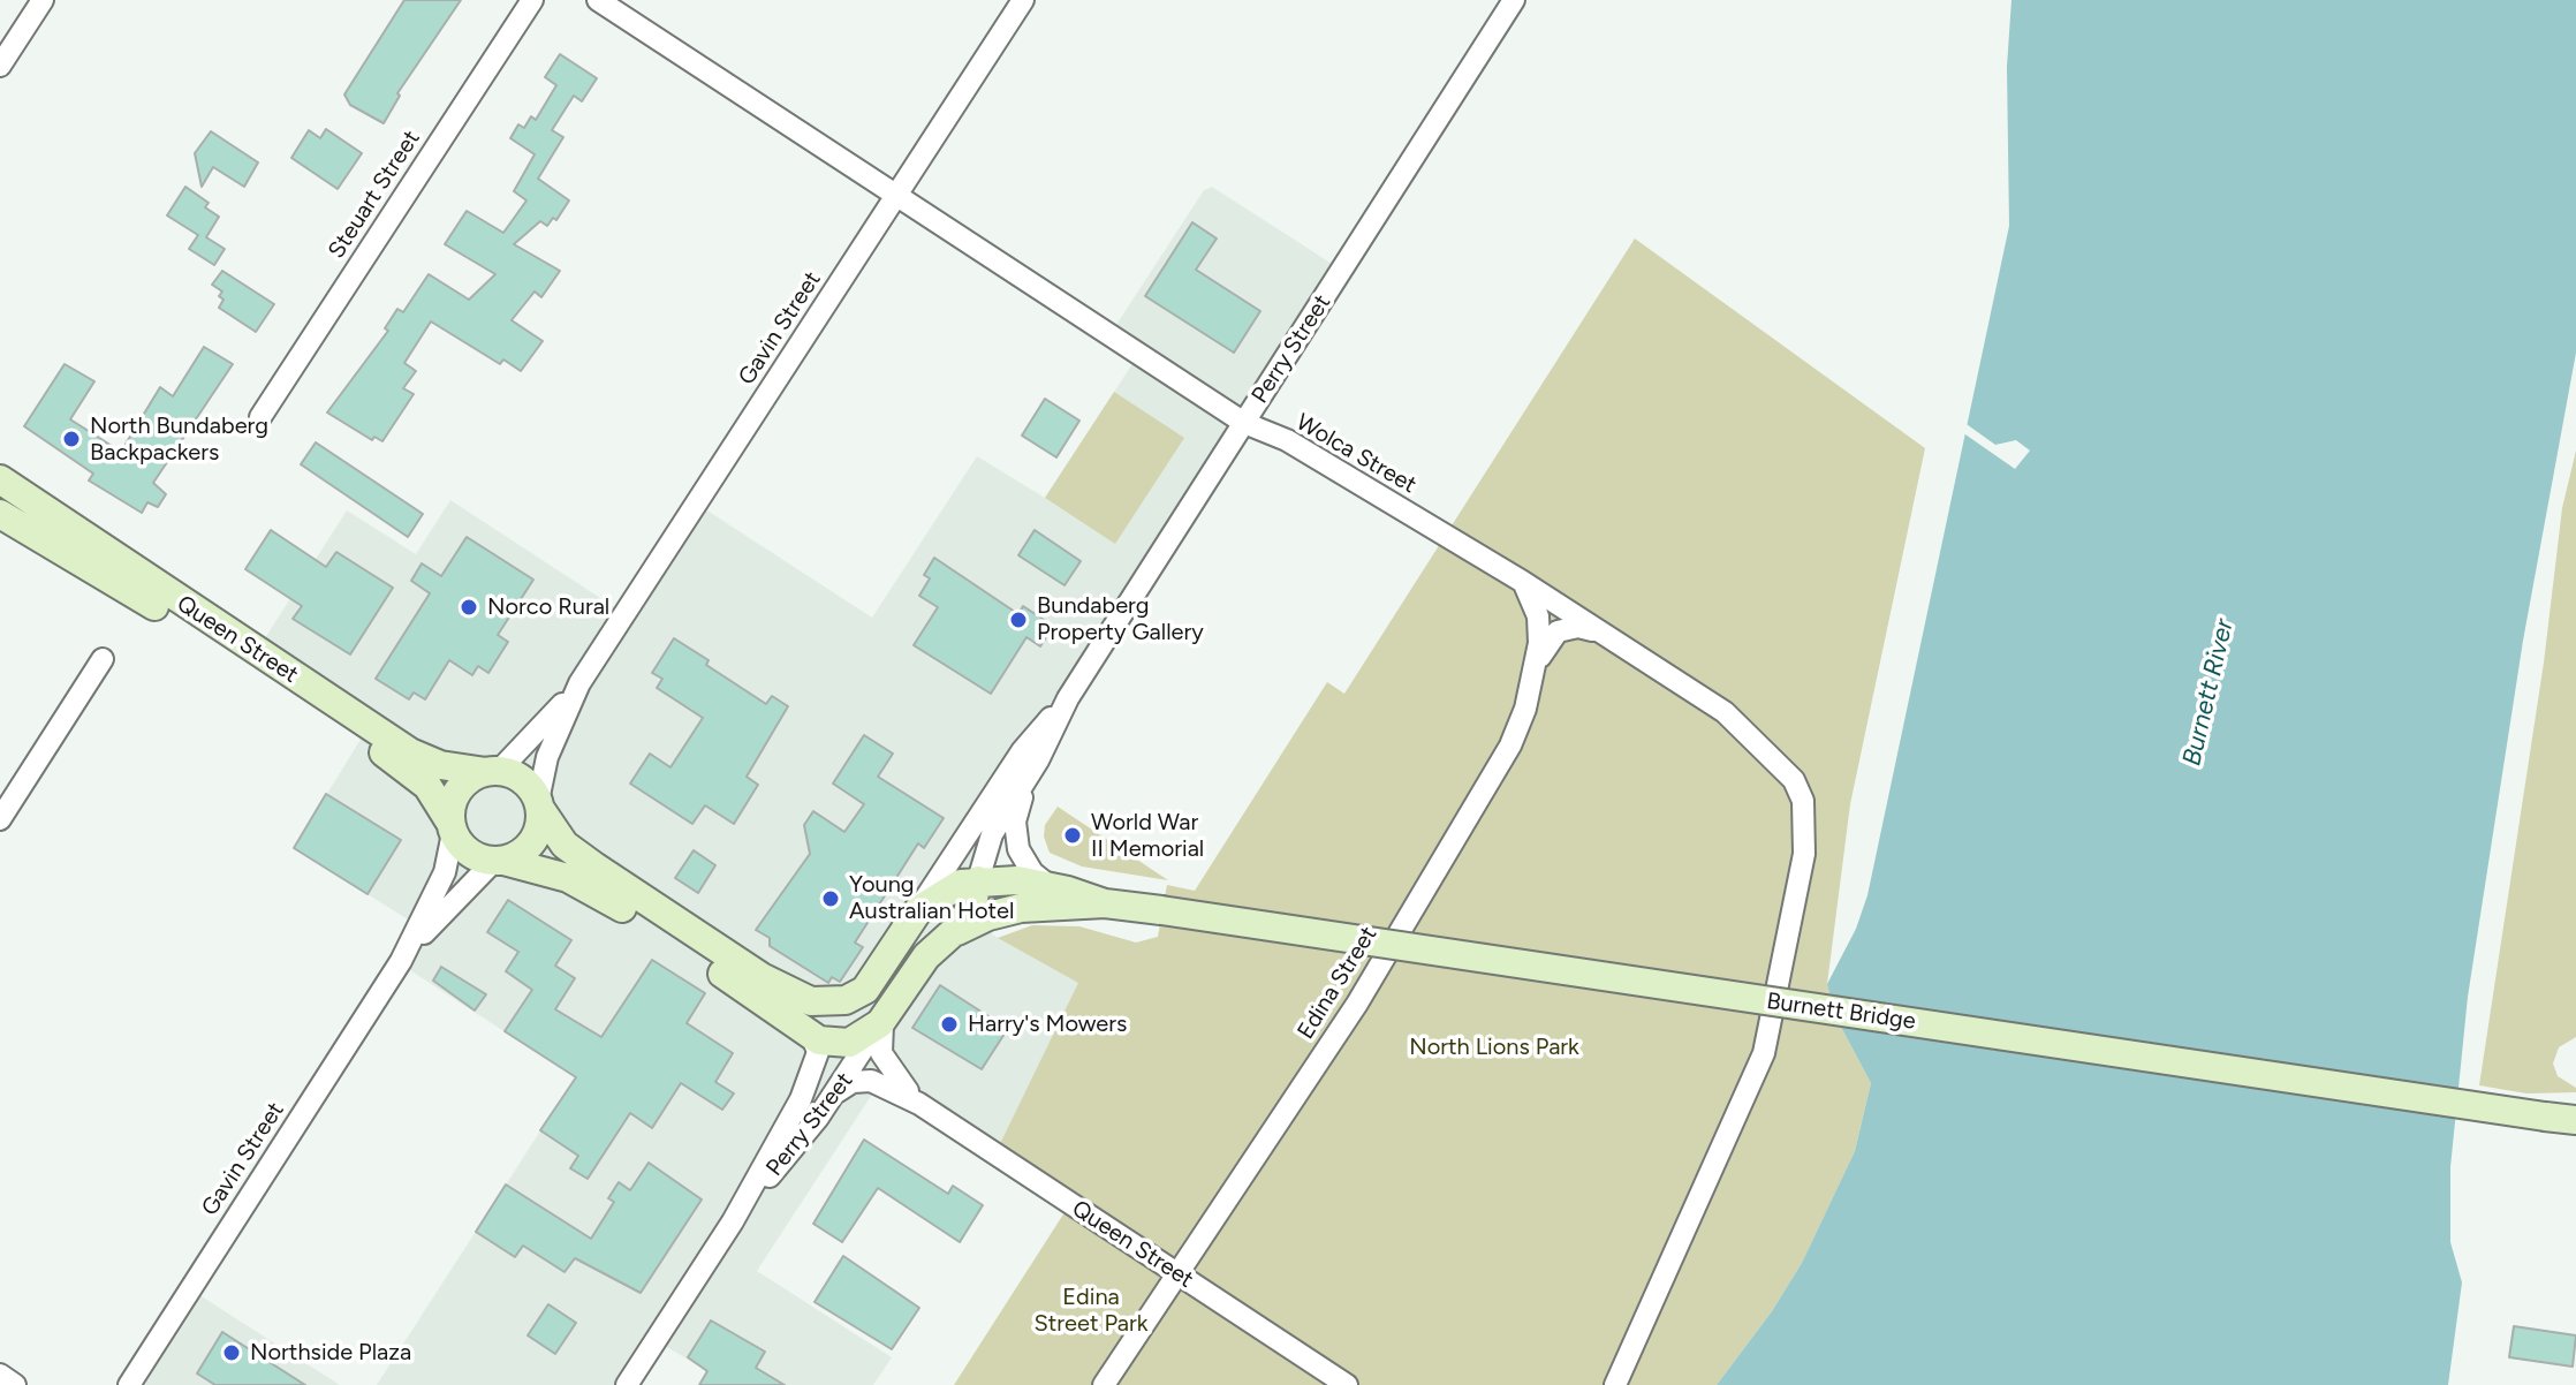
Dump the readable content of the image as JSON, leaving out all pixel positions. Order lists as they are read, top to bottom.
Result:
{
  "streets": {
    "main road": ["Perry Street", "Queen Street", "Burnett Bridge"],
    "street": [
      "Steuart Street",
      "Gavin Street",
      "Wolca Street",
      "Edina Street"
    ]
  },
  "crossings": [
    ["Gavin Street", "Wolca Street"],
    ["Gavin Street", "Queen Street"],
    ["Perry Street", "Wolca Street"],
    ["Perry Street", "Queen Street"],
    ["Perry Street", "Burnett Bridge"],
    ["Wolca Street", "Edina Street"],
    ["Queen Street", "Edina Street"]
  ],
  "water": ["Burnett River"],
  "parks": ["North Lions Park", "Edina Street Park"],
  "places": [
    "North Bundaberg Backpackers",
    "Norco Rural",
    "Bundaberg Property Gallery",
    "World War II Memorial",
    "Young Australian Hotel",
    "Harry's Mowers",
    "Northside Plaza"
  ]
}
